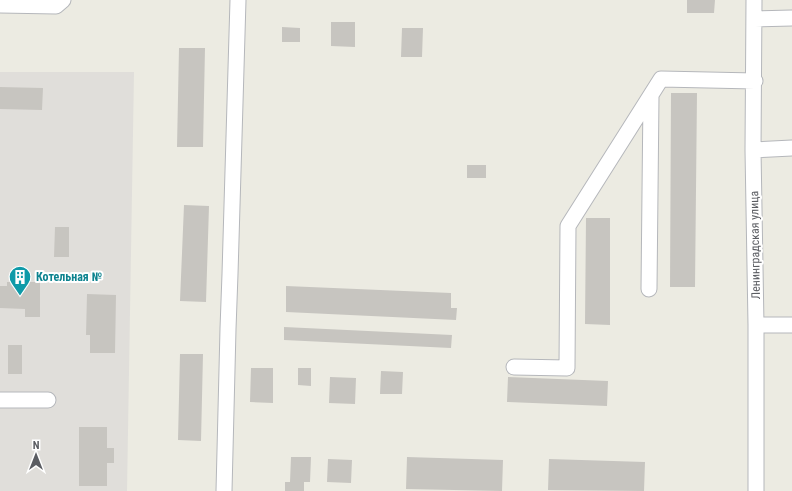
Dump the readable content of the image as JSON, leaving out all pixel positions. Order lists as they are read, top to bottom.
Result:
{
  "streets": {
    "street": ["Ленинградская улица"]
  },
  "places": {
    "building": ["Котельная №"]
  },
  "north": "top"
}
